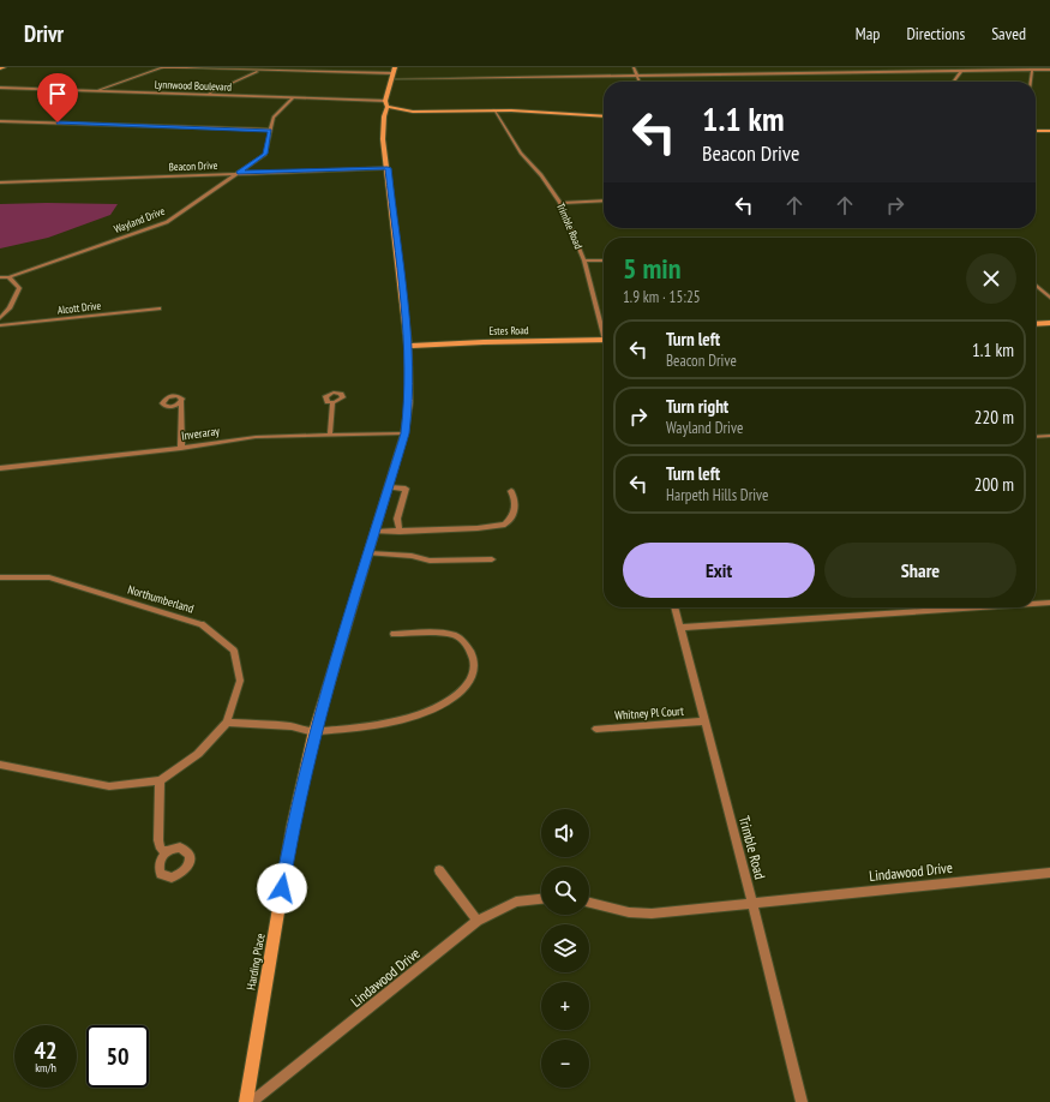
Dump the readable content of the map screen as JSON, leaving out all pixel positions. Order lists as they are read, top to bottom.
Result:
{
  "streets": {
    "main road": ["Lynnwood Boulevard", "Estes Road", "Harding Place"],
    "street": [
      "Beacon Drive",
      "Wayland Drive",
      "Trimble Road",
      "Alcott Drive",
      "Inveraray",
      "Northumberland",
      "Whitney Pl Court",
      "Lindawood Drive"
    ]
  },
  "crossings": [
    ["Lynnwood Boulevard", "Wayland Drive"],
    ["Lynnwood Boulevard", "Trimble Road"],
    ["Lynnwood Boulevard", "Harding Place"],
    ["Beacon Drive", "Wayland Drive"],
    ["Beacon Drive", "Harding Place"],
    ["Trimble Road", "Whitney Pl Court"],
    ["Trimble Road", "Lindawood Drive"],
    ["Estes Road", "Harding Place"],
    ["Inveraray", "Harding Place"]
  ],
  "page": {
    "header": "Drivr",
    "nav": ["Map", "Directions", "Saved"],
    "turn": ["1.1 km", "Beacon Drive"],
    "heading": ["5 min", "1.9 km · 15:25"],
    "list": [
      {
        "name": "Turn left",
        "note": "Beacon Drive",
        "value": "1.1 km"
      },
      {
        "name": "Turn right",
        "note": "Wayland Drive",
        "value": "220 m"
      },
      {
        "name": "Turn left",
        "note": "Harpeth Hills Drive",
        "value": "200 m"
      }
    ],
    "buttons": ["Exit", "Share"],
    "map_buttons": ["+", "−"],
    "speed": "42 km/h",
    "limit": "50"
  }
}
